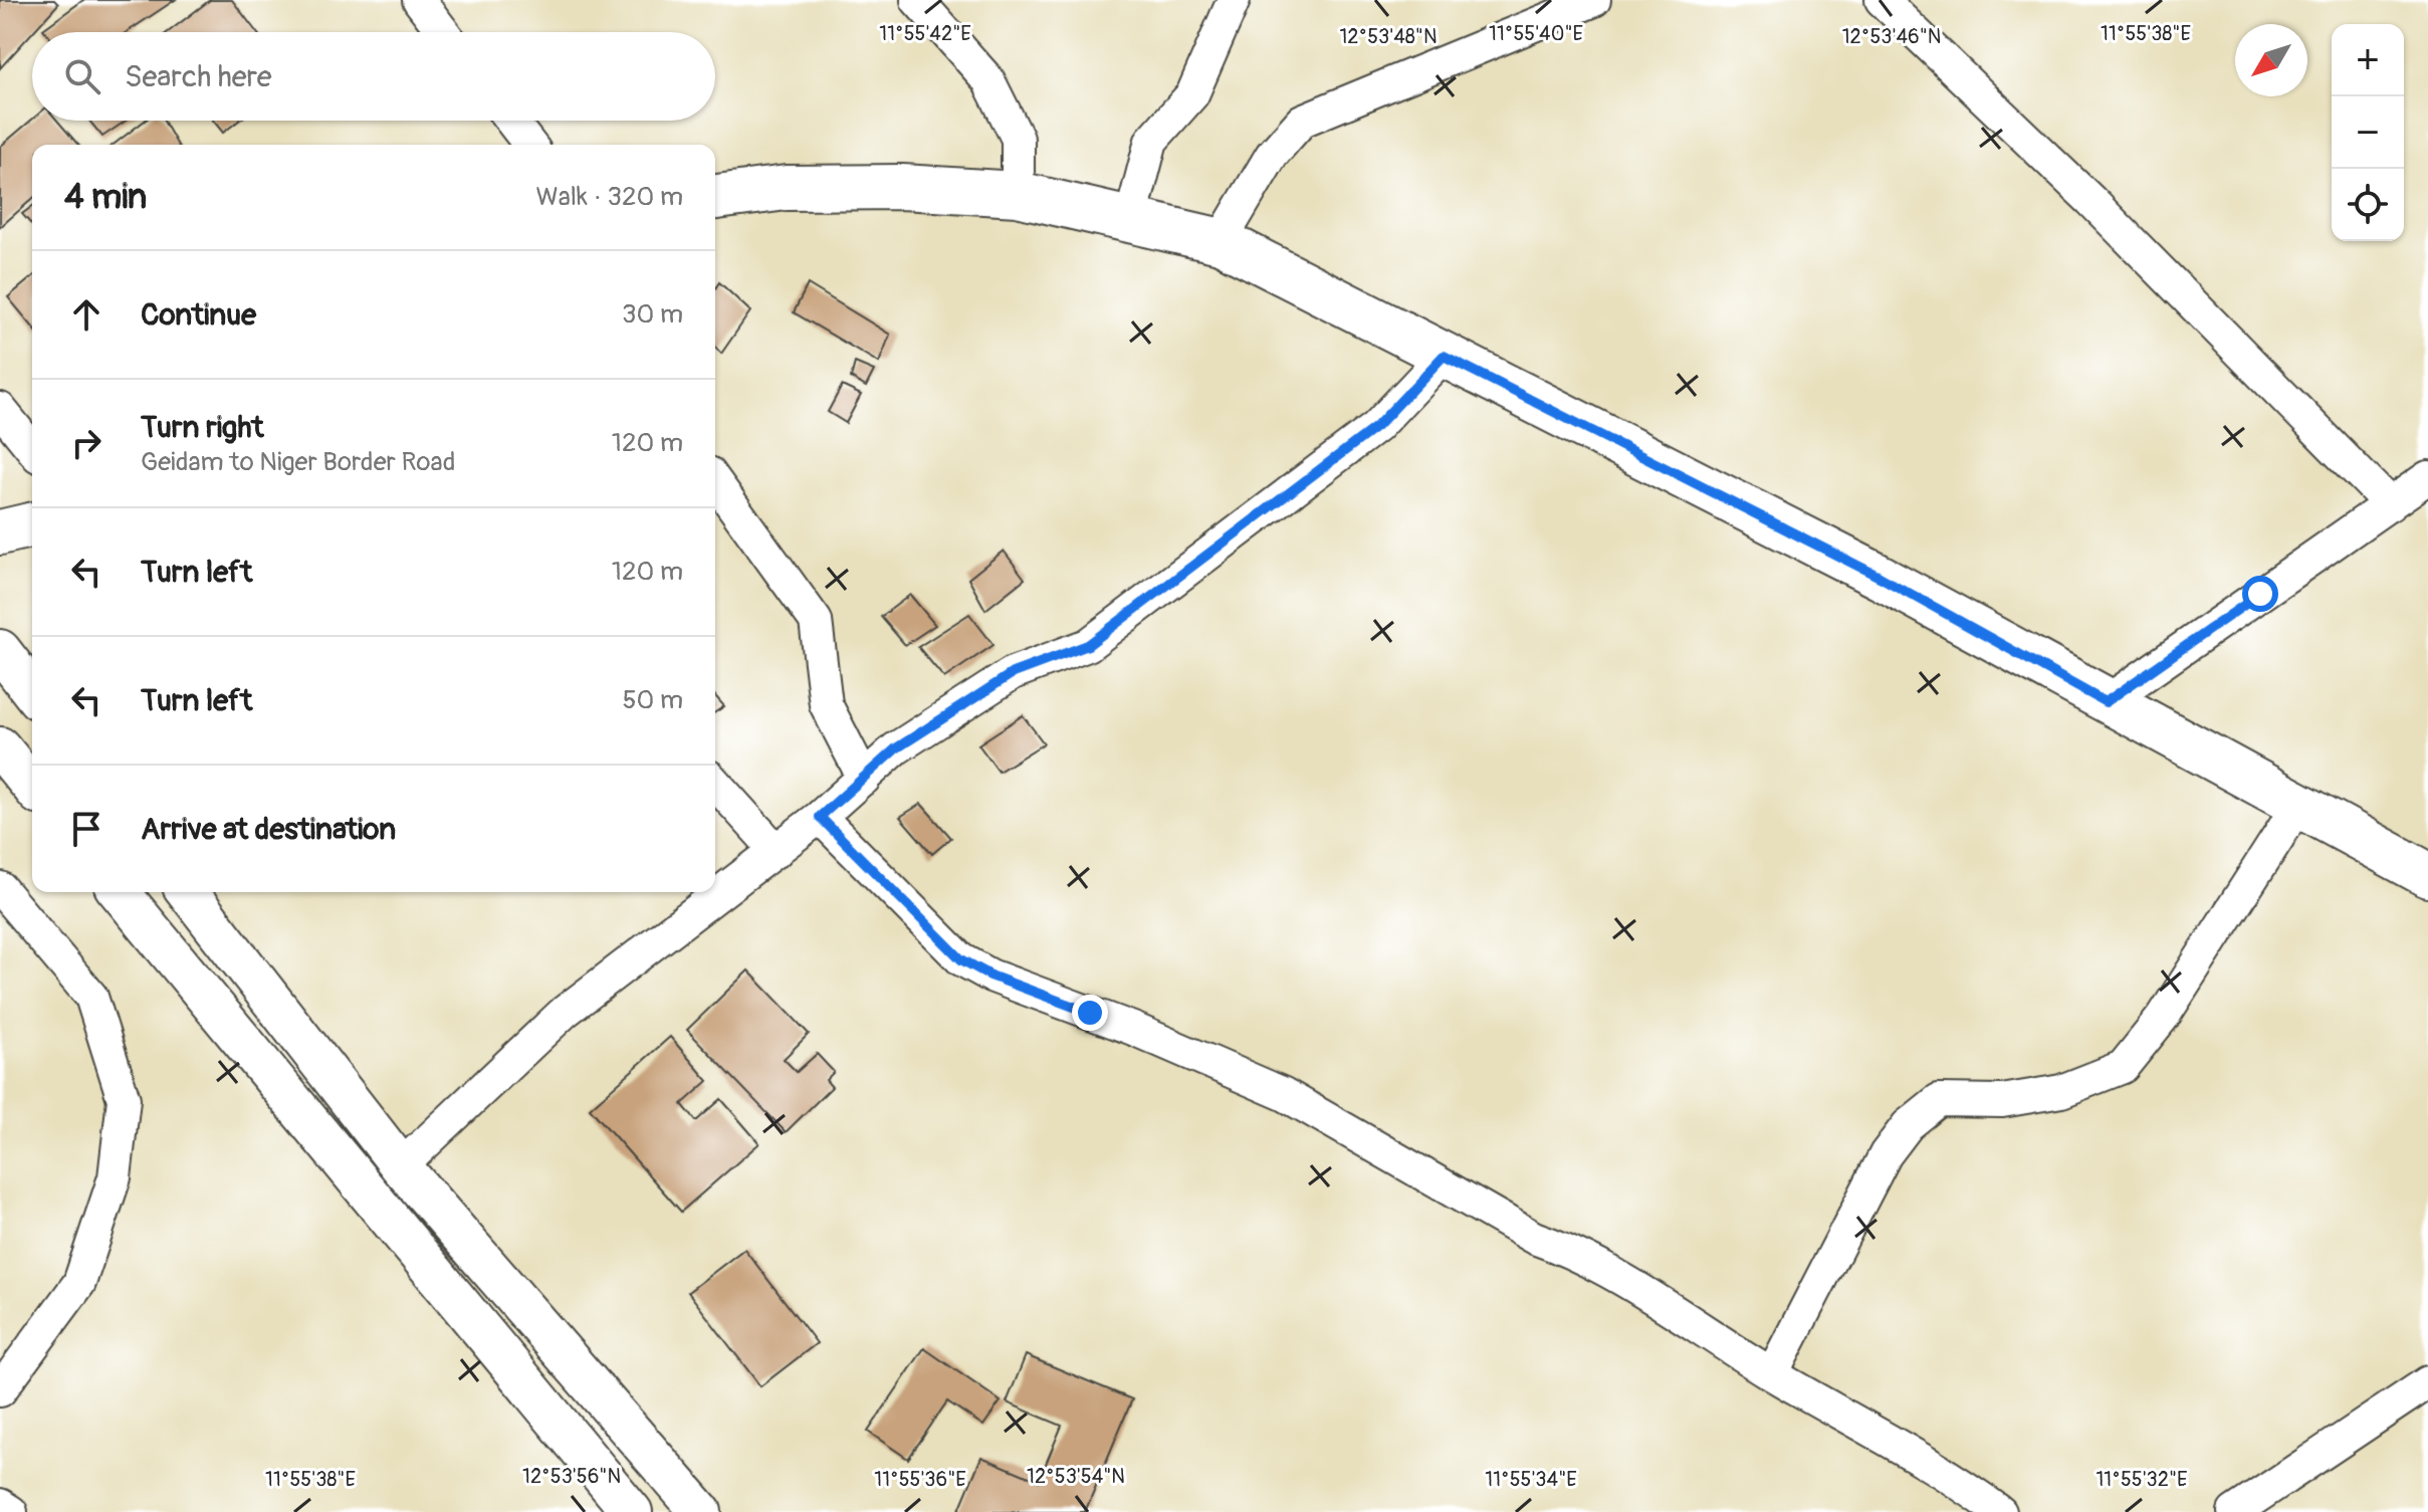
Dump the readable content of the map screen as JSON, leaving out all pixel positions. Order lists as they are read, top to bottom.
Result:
{
  "north": "bottom left",
  "page": {
    "map_buttons": ["+", "−"],
    "search": "Search here",
    "heading": ["4 min", "Walk · 320 m"],
    "list": [
      ["Continue", "30 m"],
      ["Turn right", "Geidam to Niger Border Road", "120 m"],
      ["Turn left", "120 m"],
      ["Turn left", "50 m"],
      "Arrive at destination"
    ]
  },
  "coordinates": [
    "11°55'42\"E",
    "11°55'40\"E",
    "11°55'38\"E",
    "12°53'46\"N",
    "12°53'48\"N",
    "12°53'56\"N",
    "12°53'54\"N",
    "11°55'36\"E",
    "11°55'34\"E",
    "11°55'32\"E"
  ]
}
